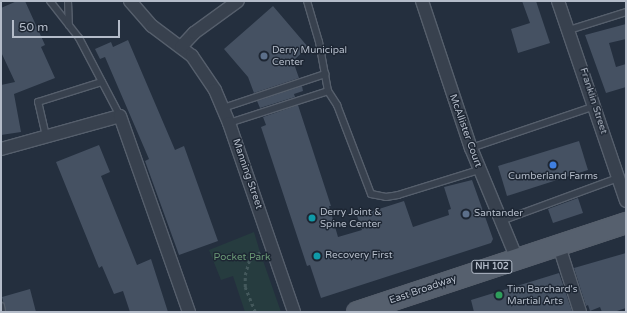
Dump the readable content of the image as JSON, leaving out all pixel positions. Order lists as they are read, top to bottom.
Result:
{
  "streets": {
    "main road": ["NH 102", "East Broadway"],
    "street": ["Franklin Street", "McAllister Court", "Manning Street"]
  },
  "crossings": [
    ["McAllister Court", "East Broadway"]
  ],
  "parks": ["Pocket Park"],
  "places": [
    "Derry Municipal Center",
    "Cumberland Farms",
    "Santander",
    "Derry Joint & Spine Center",
    "Recovery First",
    "Tim Barchard's Martial Arts"
  ],
  "scale_bar": "50 m"
}
